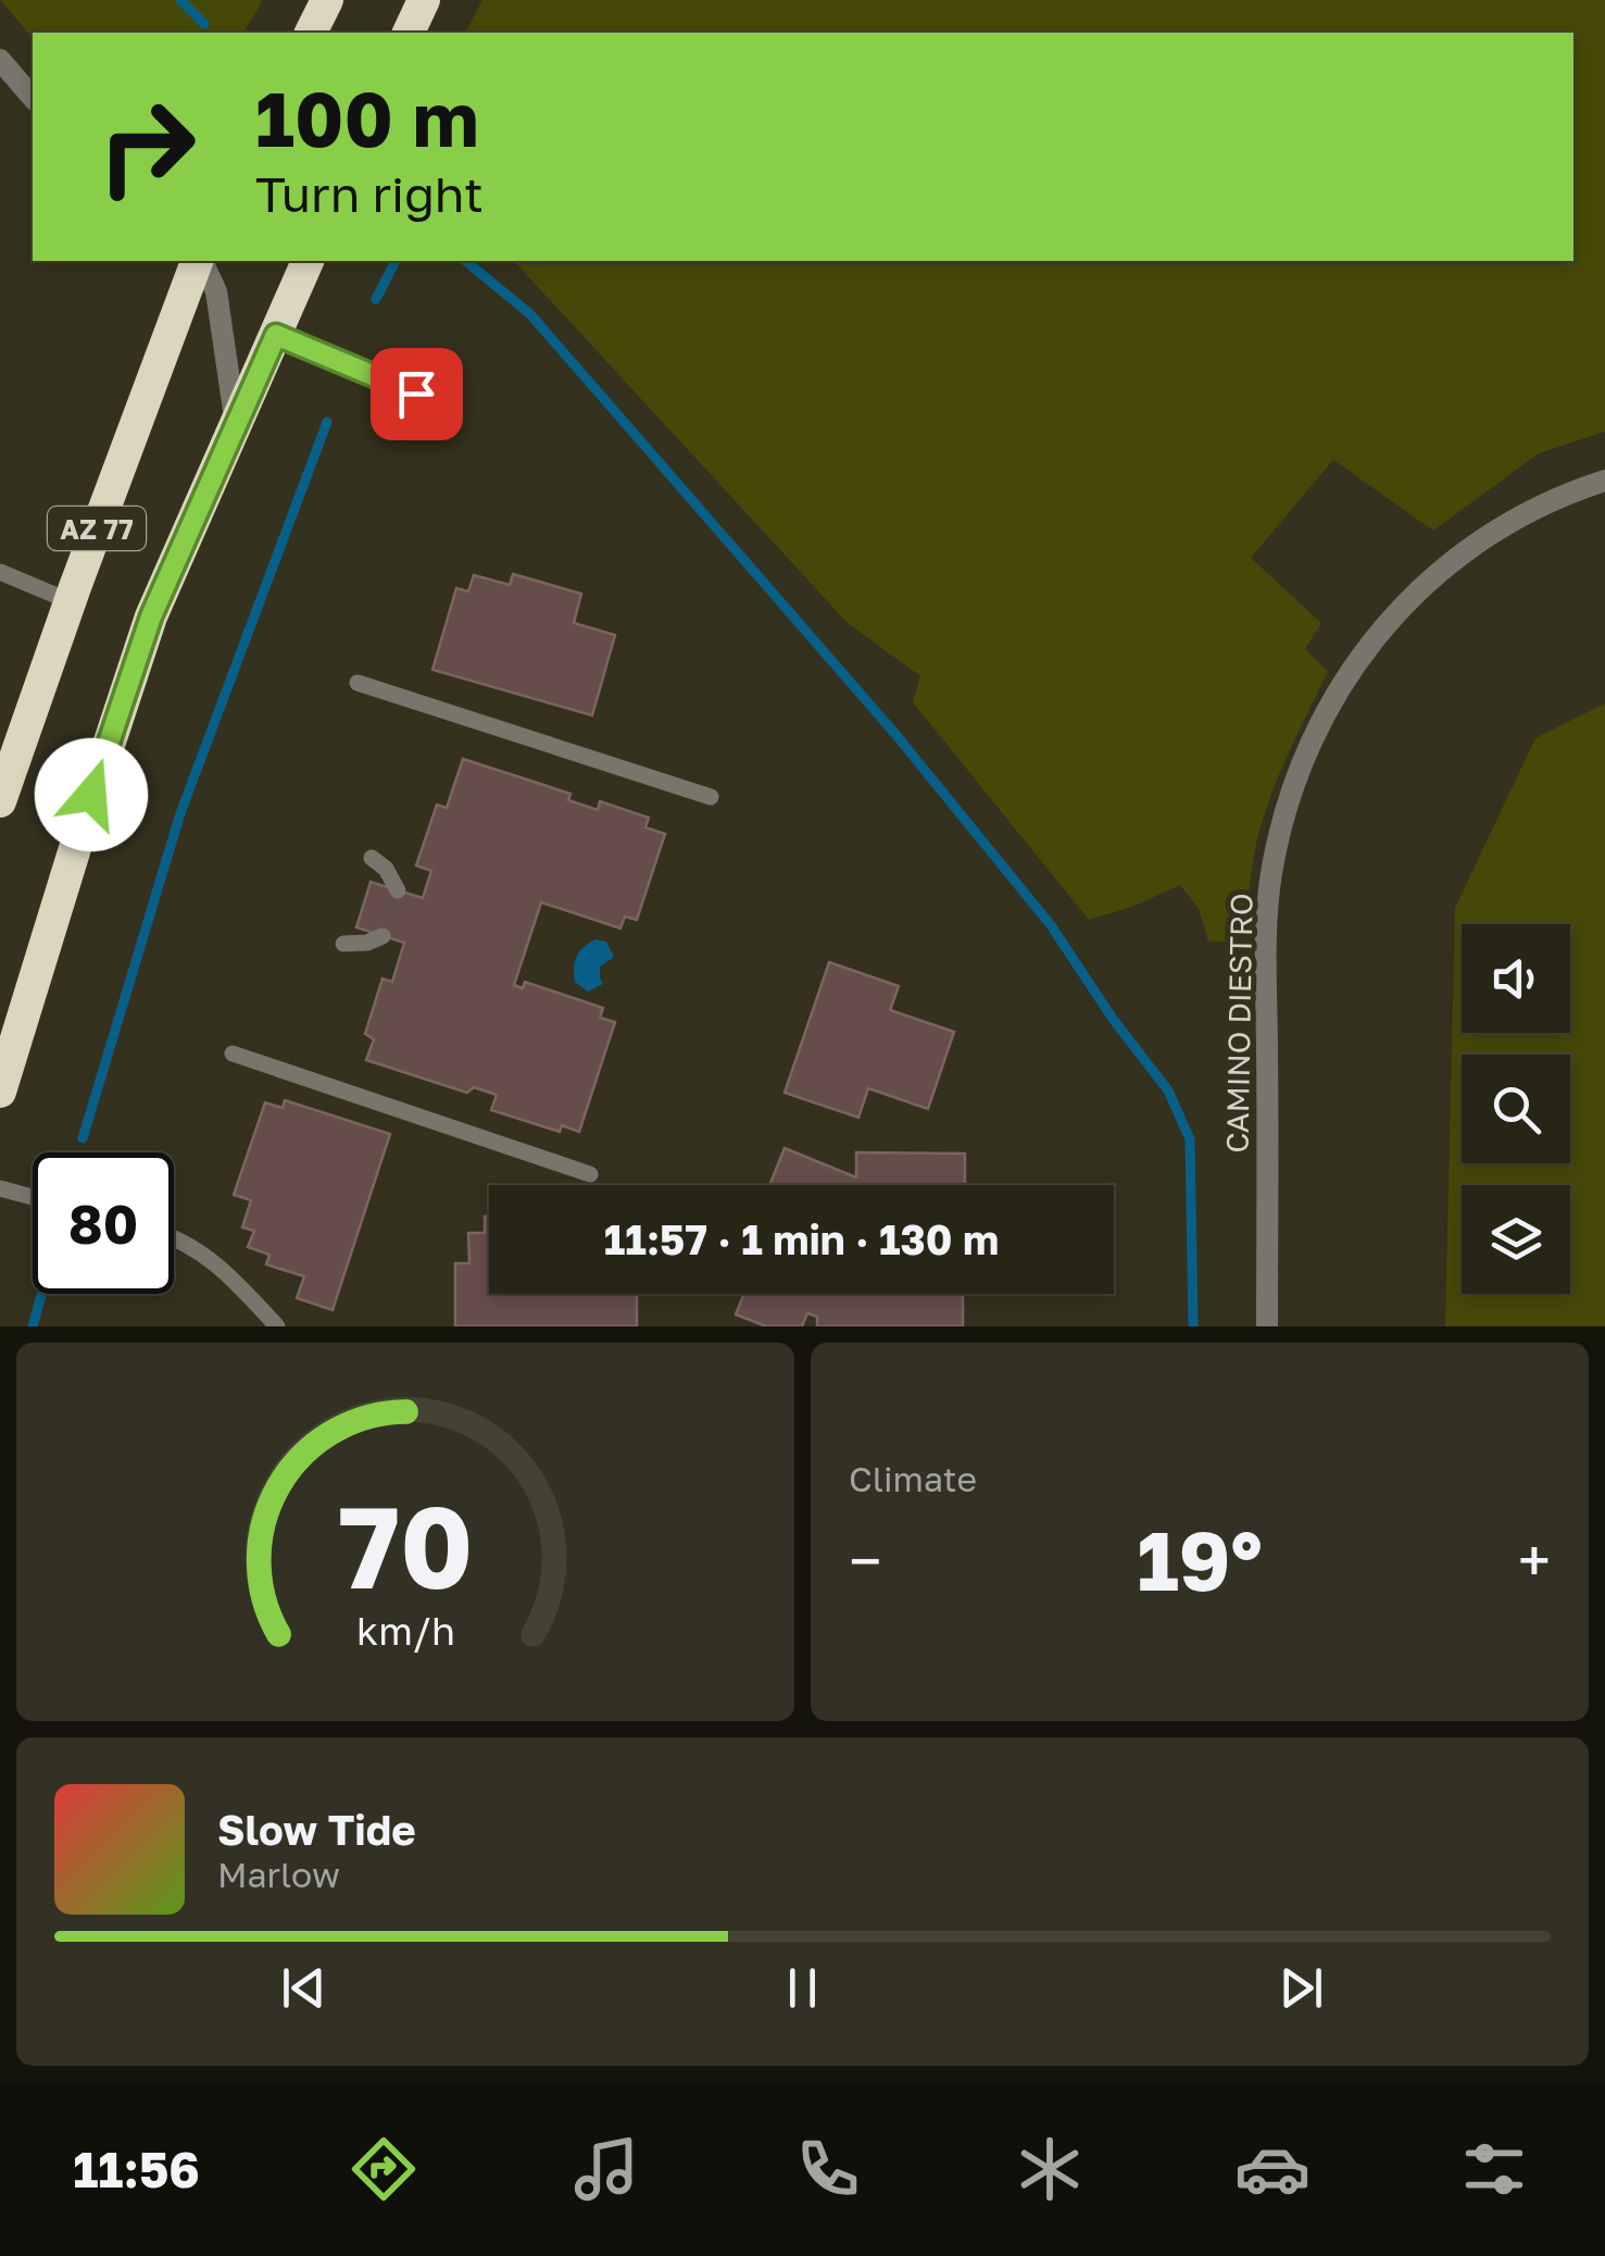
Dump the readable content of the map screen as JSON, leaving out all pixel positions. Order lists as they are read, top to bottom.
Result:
{
  "streets": {
    "highway": ["AZ 77"],
    "street": ["CAMINO DIESTRO"]
  },
  "page": {
    "turn": ["100 m", "Turn right"],
    "limit": "80",
    "trip": "11:57 · 1 min · 130 m",
    "tile": "Climate",
    "heat": ["−", "19°", "+"],
    "song": ["Slow Tide", "Marlow"],
    "tabs": "11:56",
    "gauge": ["70", "km/h"]
  }
}
